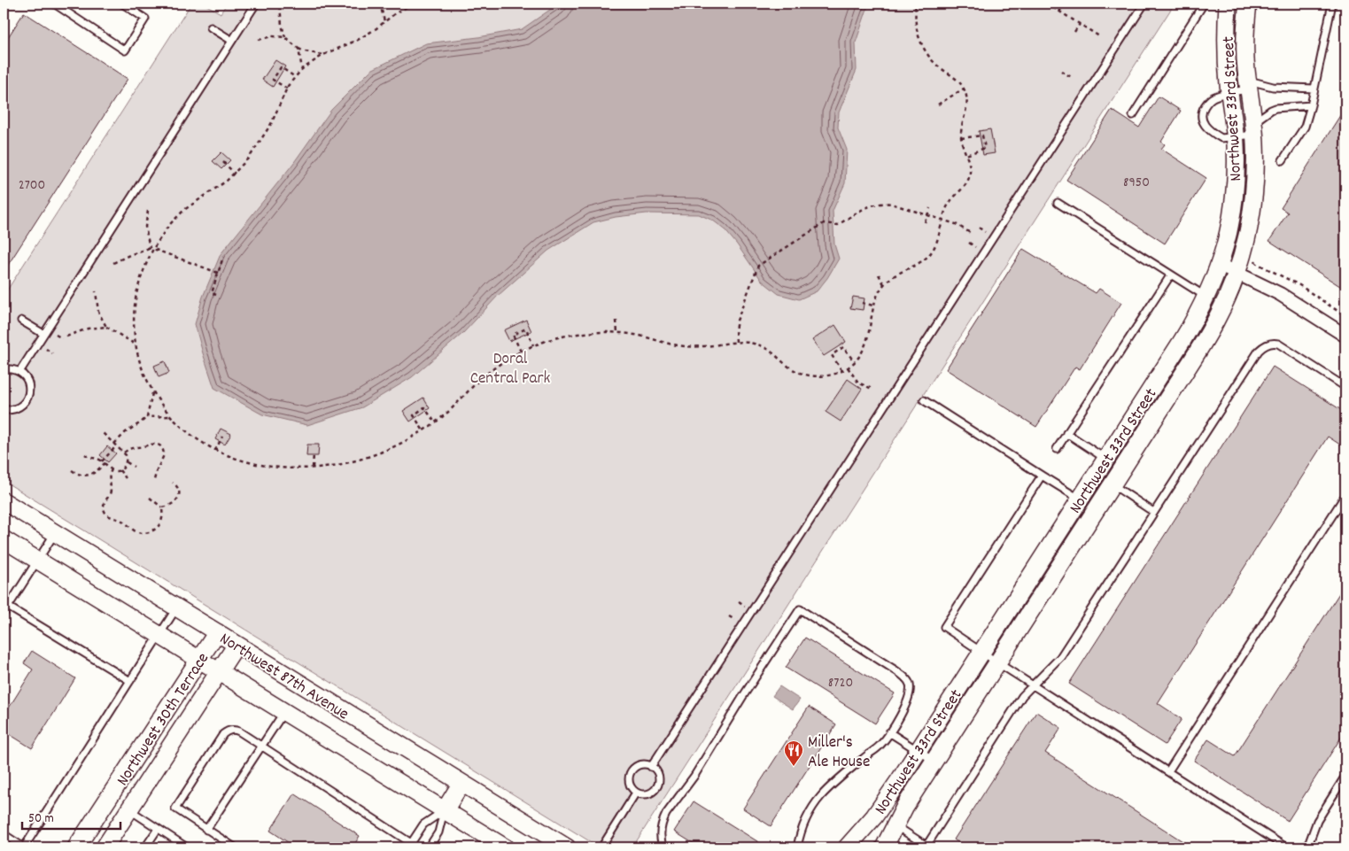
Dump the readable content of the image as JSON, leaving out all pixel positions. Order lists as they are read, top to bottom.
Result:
{
  "streets": {
    "street": ["Northwest 33rd Street", "Northwest 87th Avenue", "Northwest 30th Terrace"]
  },
  "crossings": [
    ["Northwest 87th Avenue", "Northwest 30th Terrace"]
  ],
  "parks": ["Doral Central Park"],
  "places": {
    "restaurant": ["Miller's Ale House"]
  },
  "house_numbers": ["8950", "2700", "8720"],
  "scale_bar": "50 m"
}
